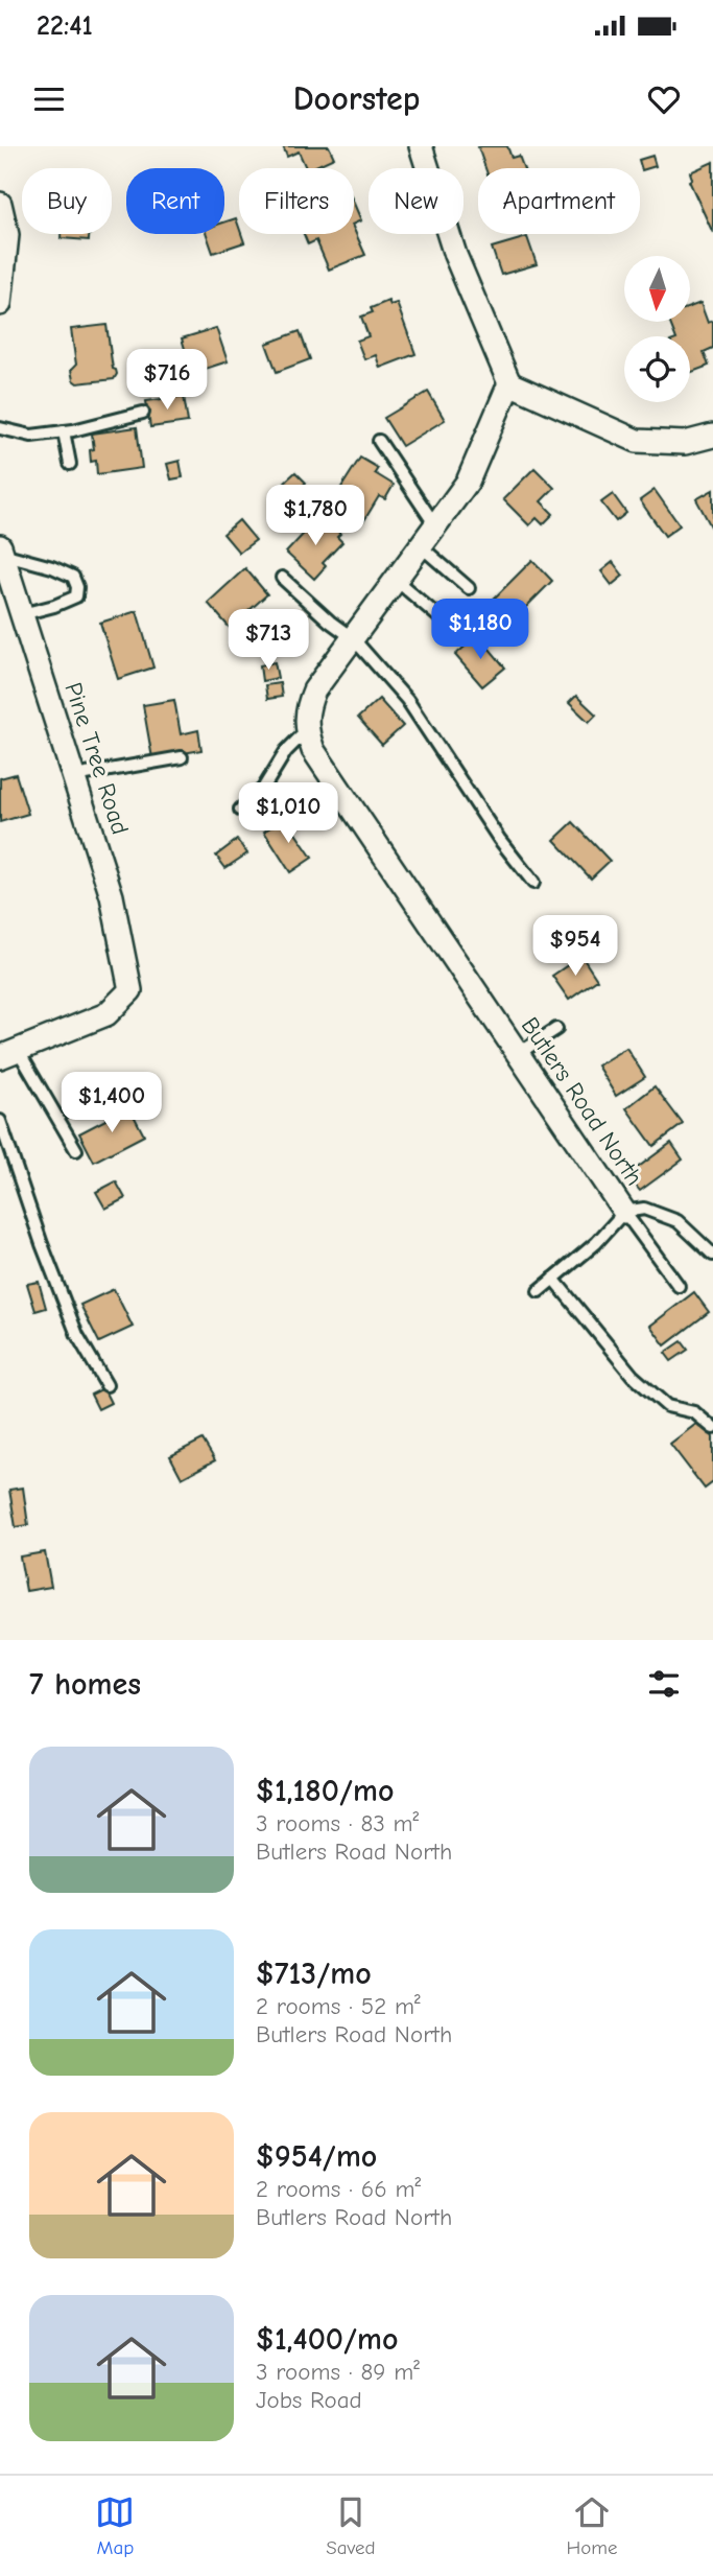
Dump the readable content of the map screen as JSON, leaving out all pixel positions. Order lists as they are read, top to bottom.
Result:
{
  "streets": {
    "street": ["Pine Tree Road", "Butlers Road North"]
  },
  "north": "bottom",
  "page": {
    "status": "22:41",
    "header": "Doorstep",
    "chip": [
      "Buy",
      "Rent",
      "Filters",
      "New",
      "Apartment"
    ],
    "price": [
      "$716",
      "$1,780",
      "$1,180",
      "$713",
      "$1,010",
      "$954",
      "$1,400"
    ],
    "heading": "7 homes",
    "list": [
      {
        "name": "$1,180/mo",
        "note": "3 rooms · 83 m² · Butlers Road North"
      },
      {
        "name": "$713/mo",
        "note": "2 rooms · 52 m² · Butlers Road North"
      },
      {
        "name": "$954/mo",
        "note": "2 rooms · 66 m² · Butlers Road North"
      },
      {
        "name": "$1,400/mo",
        "note": "3 rooms · 89 m² · Jobs Road"
      }
    ],
    "tabs": ["Map", "Saved", "Home"]
  }
}
